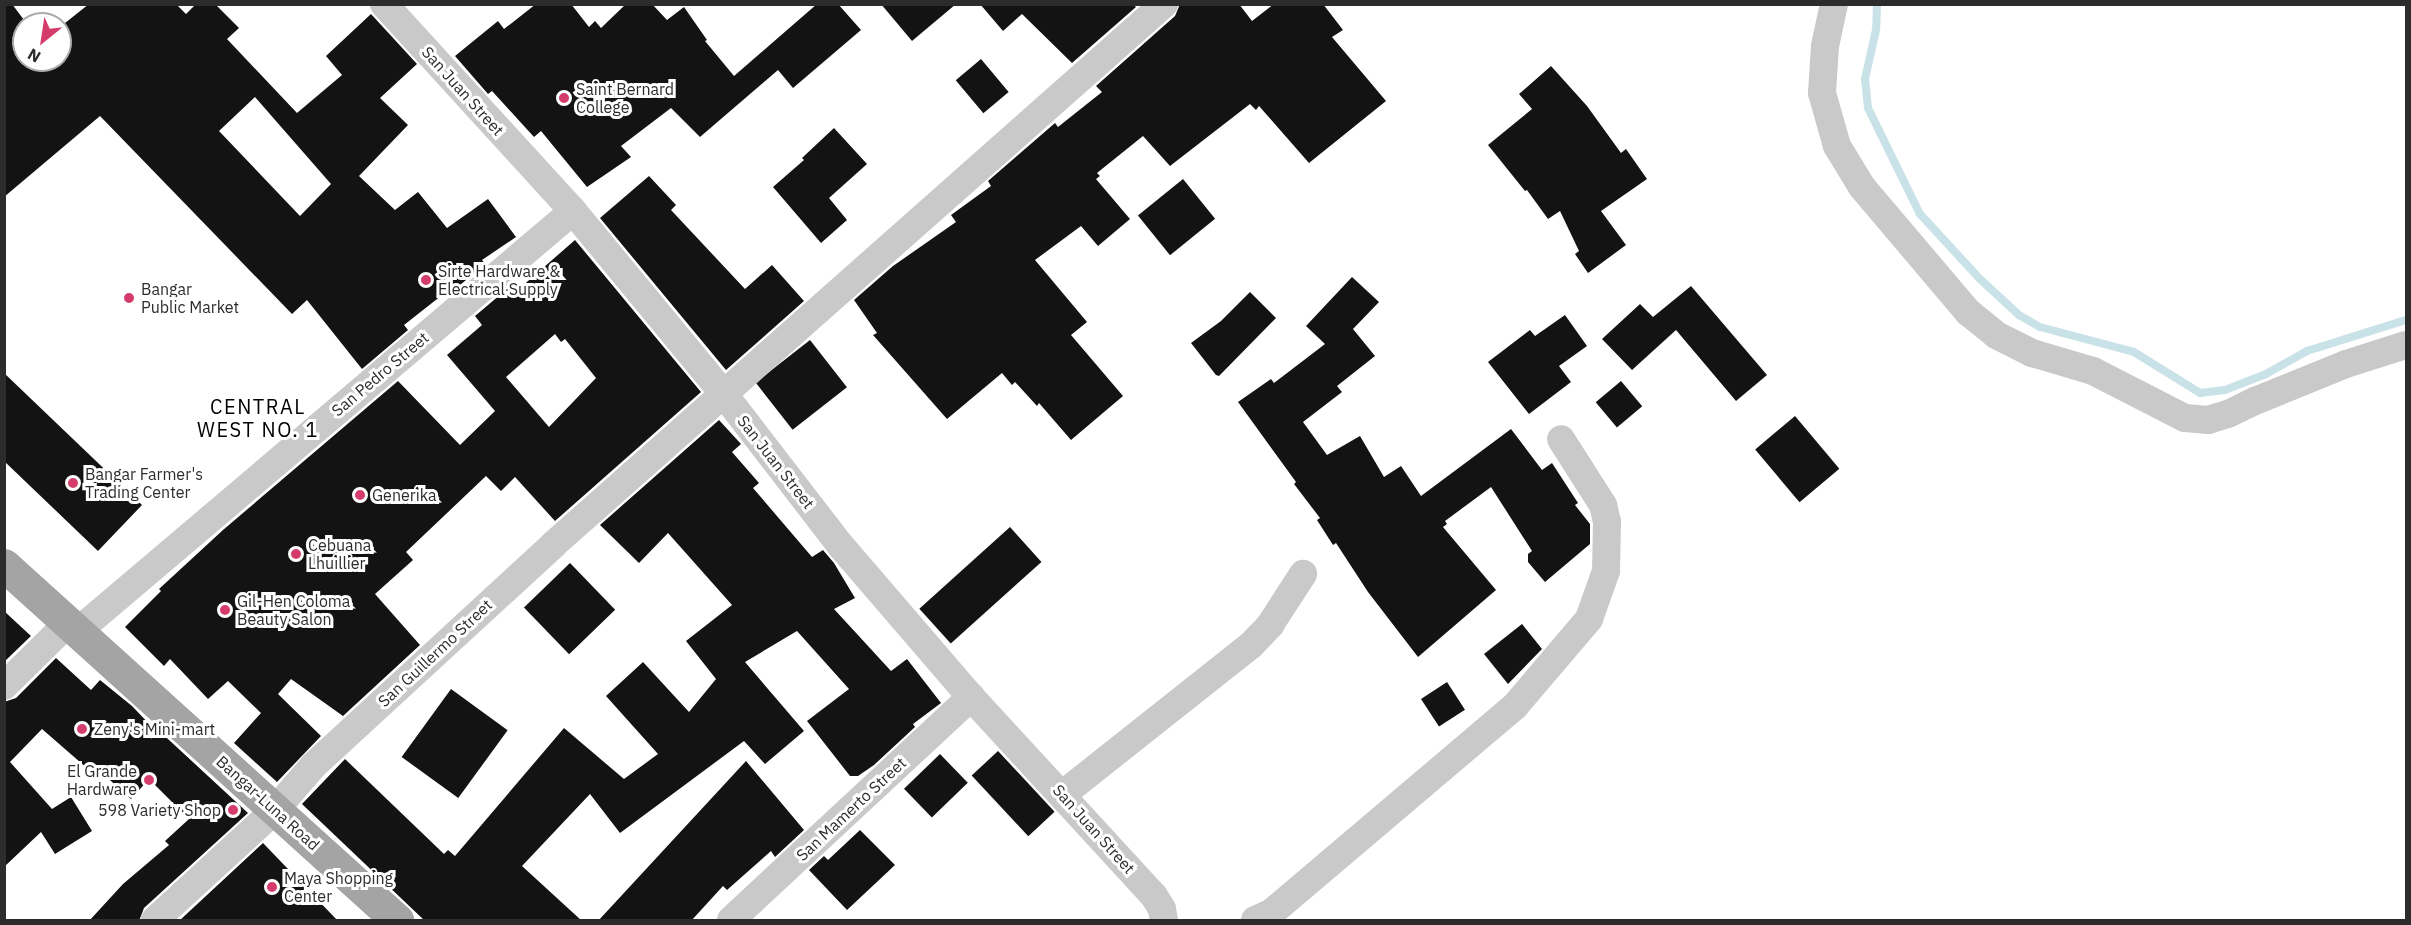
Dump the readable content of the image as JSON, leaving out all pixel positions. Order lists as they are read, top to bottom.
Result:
{
  "streets": {
    "main road": ["Bangar-Luna Road"],
    "street": [
      "San Juan Street",
      "San Pedro Street",
      "San Guillermo Street",
      "San Mamerto Street"
    ]
  },
  "crossings": [
    ["San Juan Street", "San Pedro Street"],
    ["San Juan Street", "San Guillermo Street"],
    ["San Juan Street", "San Mamerto Street"],
    ["San Pedro Street", "Bangar-Luna Road"],
    ["San Guillermo Street", "Bangar-Luna Road"]
  ],
  "districts": ["CENTRAL WEST NO. 1"],
  "places": [
    "Saint Bernard College",
    "Sirte Hardware & Electrical Supply",
    "Bangar Public Market",
    "Bangar Farmer's Trading Center",
    "Generika",
    "Cebuana Lhuillier",
    "Gil-Hen Coloma Beauty Salon",
    "Zeny's Mini-mart",
    "El Grande Hardware",
    "598 Variety Shop",
    "Maya Shopping Center"
  ],
  "north": "bottom left"
}
